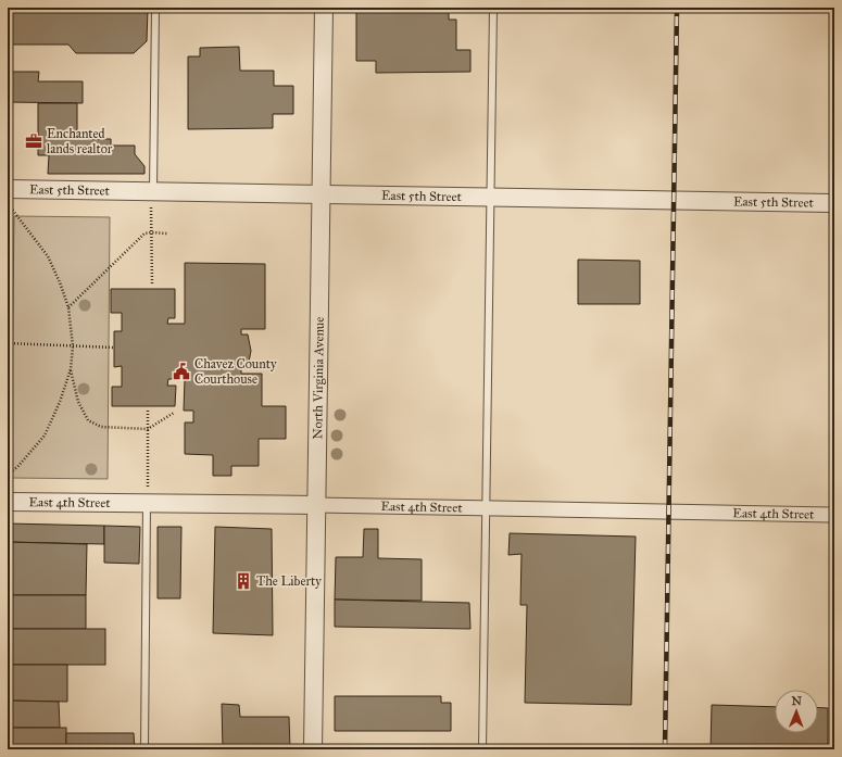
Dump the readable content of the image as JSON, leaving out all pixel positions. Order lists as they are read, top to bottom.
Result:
{
  "streets": {
    "street": ["East 5th Street", "North Virginia Avenue", "East 4th Street"]
  },
  "crossings": [
    ["East 5th Street", "North Virginia Avenue"],
    ["North Virginia Avenue", "East 4th Street"]
  ],
  "places": {
    "office": ["Enchanted lands realtor"],
    "public building": ["Chavez County Courthouse"],
    "building": ["The Liberty"]
  },
  "north": "top"
}
